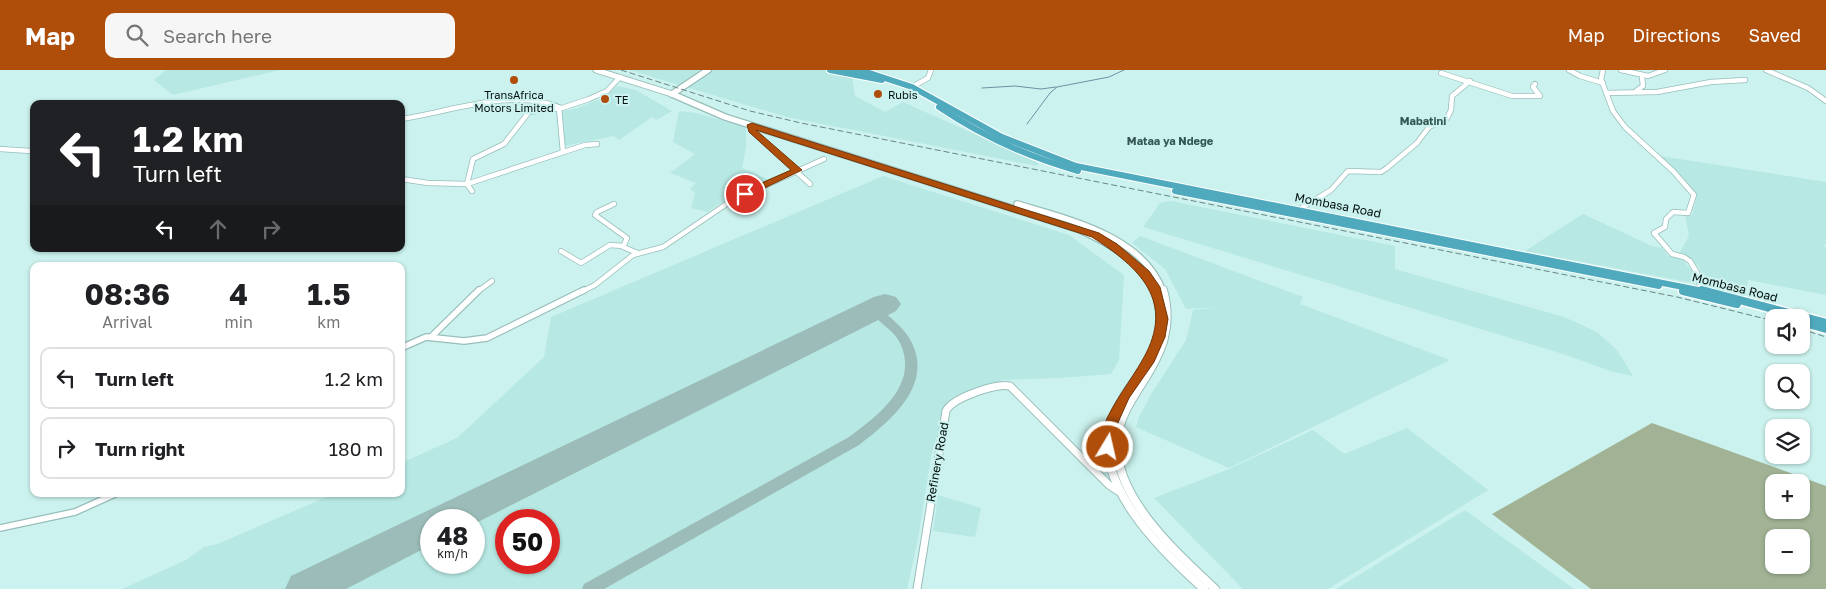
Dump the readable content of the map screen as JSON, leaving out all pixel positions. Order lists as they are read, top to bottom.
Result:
{
  "streets": {
    "highway": ["Mombasa Road"],
    "street": ["Refinery Road"]
  },
  "districts": ["Mabatini", "Mataa ya Ndege"],
  "places": ["TransAfrica Motors Limited", "Rubis", "TE"],
  "page": {
    "header": "Map",
    "search": "Search here",
    "nav": ["Map", "Directions", "Saved"],
    "turn": ["1.2 km", "Turn left"],
    "eta": [
      "08:36",
      "Arrival",
      "4",
      "min",
      "1.5",
      "km"
    ],
    "map_buttons": ["+", "−"],
    "list": [
      {
        "name": "Turn left",
        "value": "1.2 km"
      },
      {
        "name": "Turn right",
        "value": "180 m"
      }
    ],
    "speed": "48 km/h",
    "limit": "50"
  }
}
